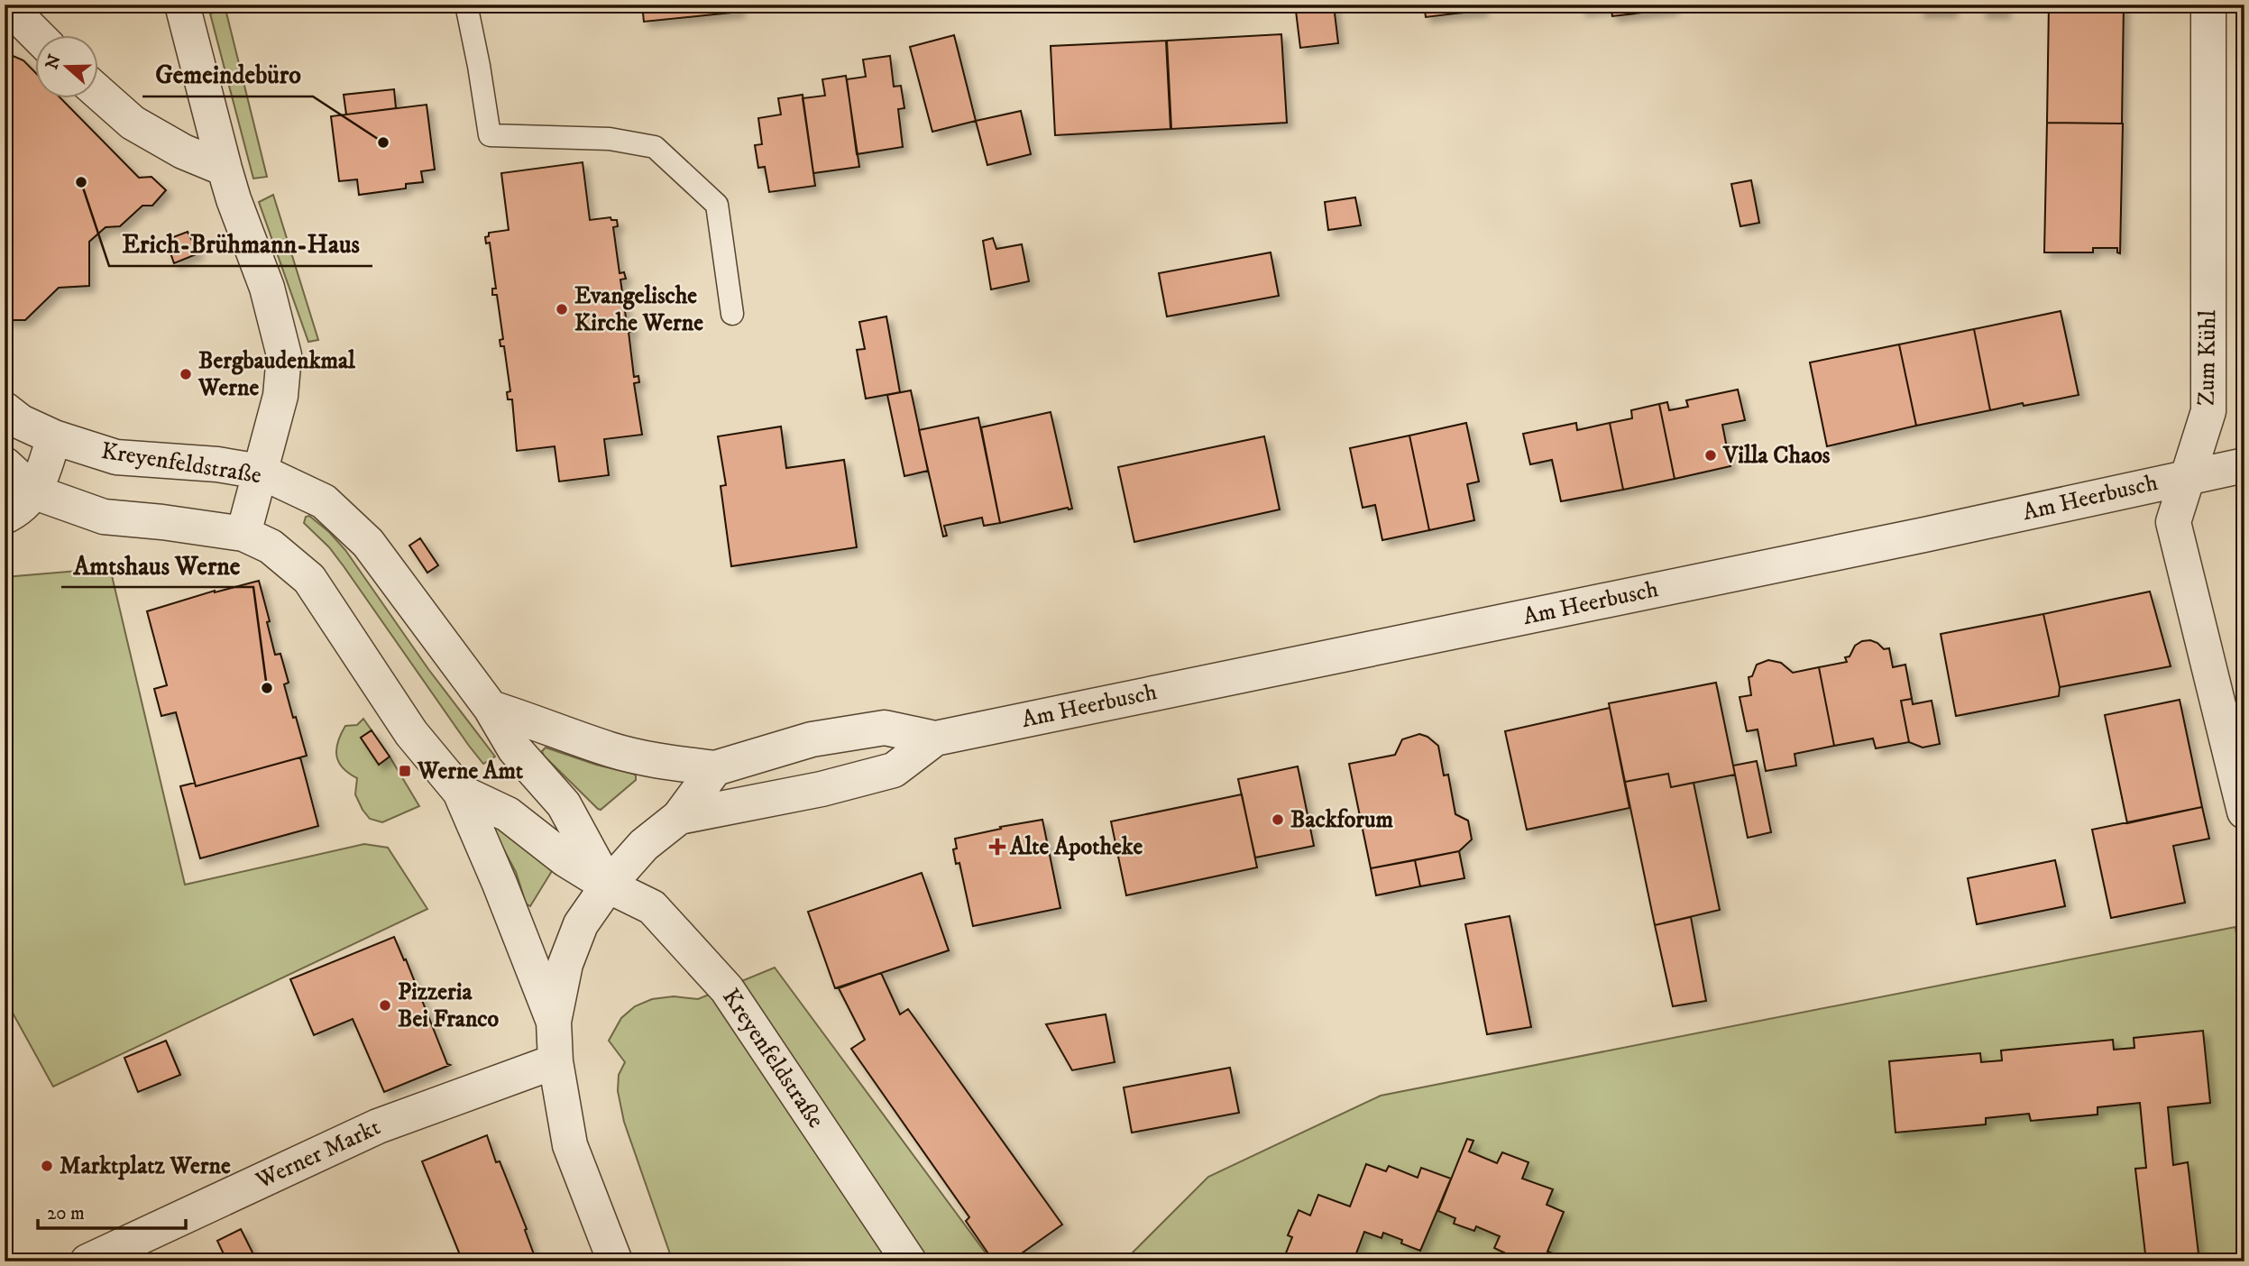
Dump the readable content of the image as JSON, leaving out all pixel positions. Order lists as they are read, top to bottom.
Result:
{
  "streets": {
    "street": [
      "Zum Kühl",
      "Kreyenfeldstraße",
      "Am Heerbusch",
      "Werner Markt"
    ]
  },
  "crossings": [
    ["Zum Kühl", "Am Heerbusch"],
    ["Kreyenfeldstraße", "Am Heerbusch"]
  ],
  "places": {
    "other": [
      "Gemeindebüro",
      "Erich-Brühmann-Haus",
      "Evangelische Kirche Werne",
      "Bergbaudenkmal Werne",
      "Villa Chaos",
      "Amtshaus Werne",
      "Backforum",
      "Pizzeria Bei Franco",
      "Marktplatz Werne"
    ],
    "transit": ["Werne Amt"],
    "health": ["Alte Apotheke"]
  },
  "scale_bar": "20 m",
  "north": "left"
}
